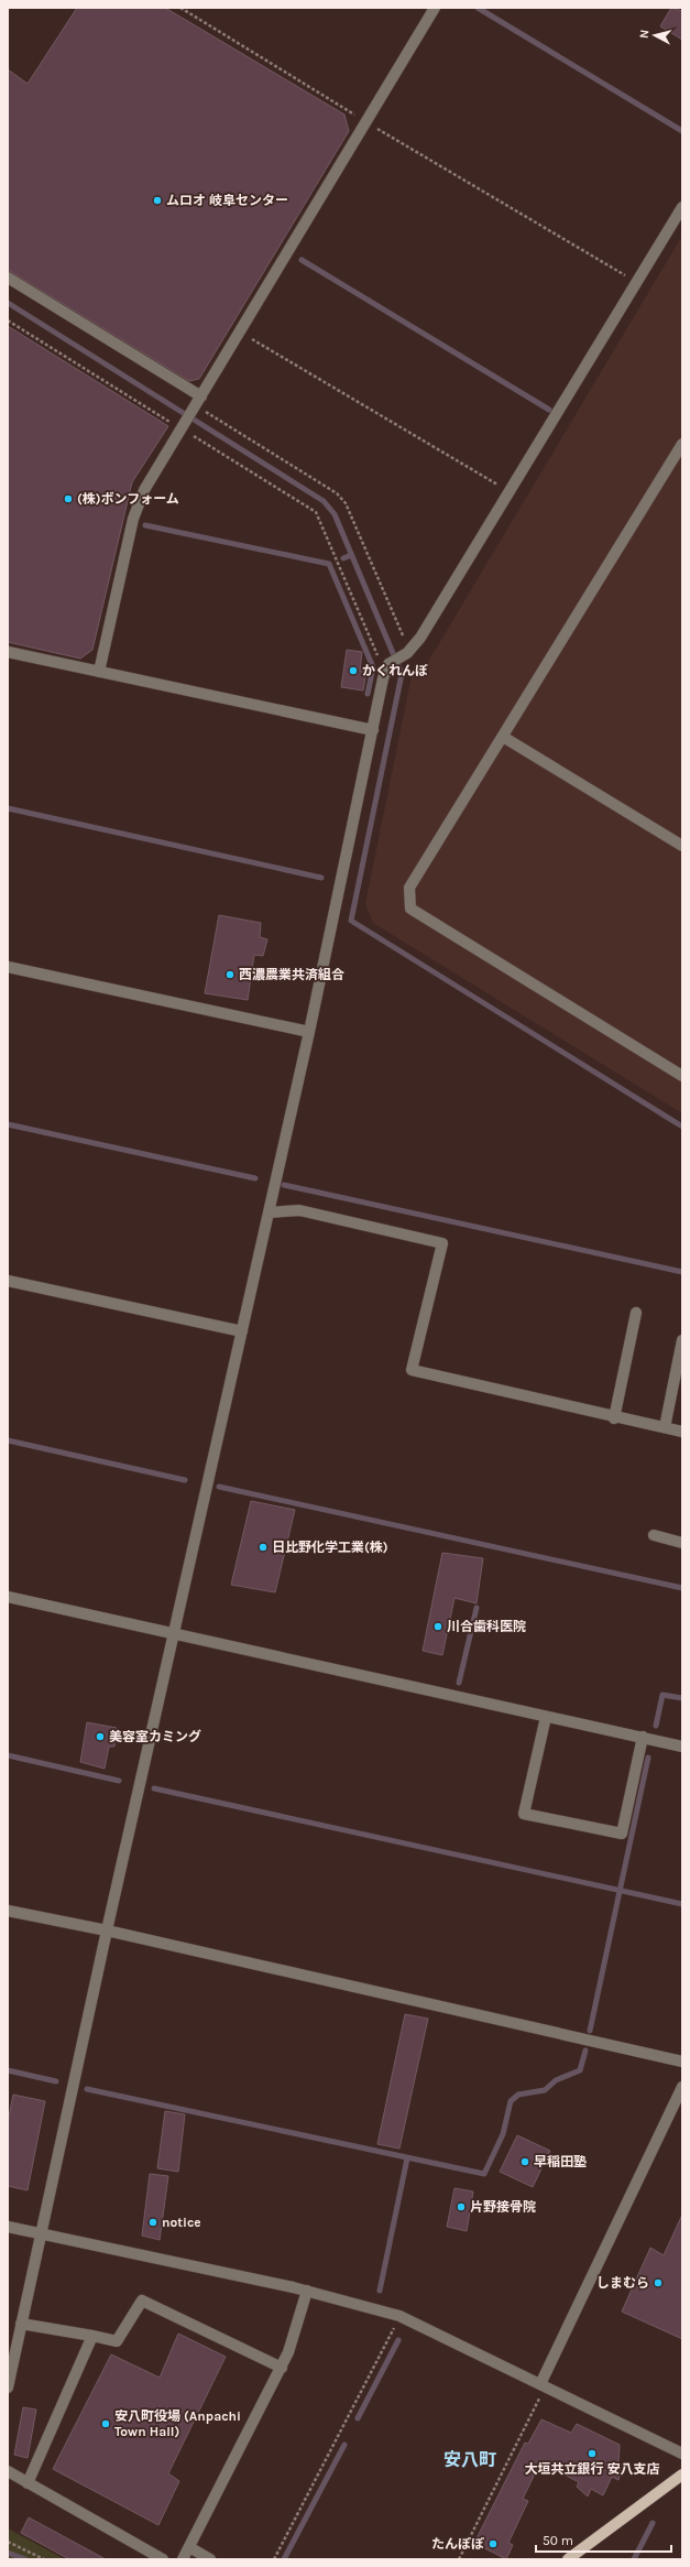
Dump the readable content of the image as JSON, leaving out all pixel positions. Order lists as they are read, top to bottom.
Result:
{
  "districts": ["安八町"],
  "places": [
    "ムロオ 岐阜センター",
    "(株)ボンフォーム",
    "かくれんぼ",
    "西濃農業共済組合",
    "日比野化学工業(株)",
    "川合歯科医院",
    "美容室カミング",
    "早稲田塾",
    "片野接骨院",
    "notice",
    "しまむら",
    "安八町役場 (Anpachi Town Hall)",
    "大垣共立銀行 安八支店",
    "たんぽぽ"
  ],
  "scale_bar": "50 m",
  "north": "left"
}
